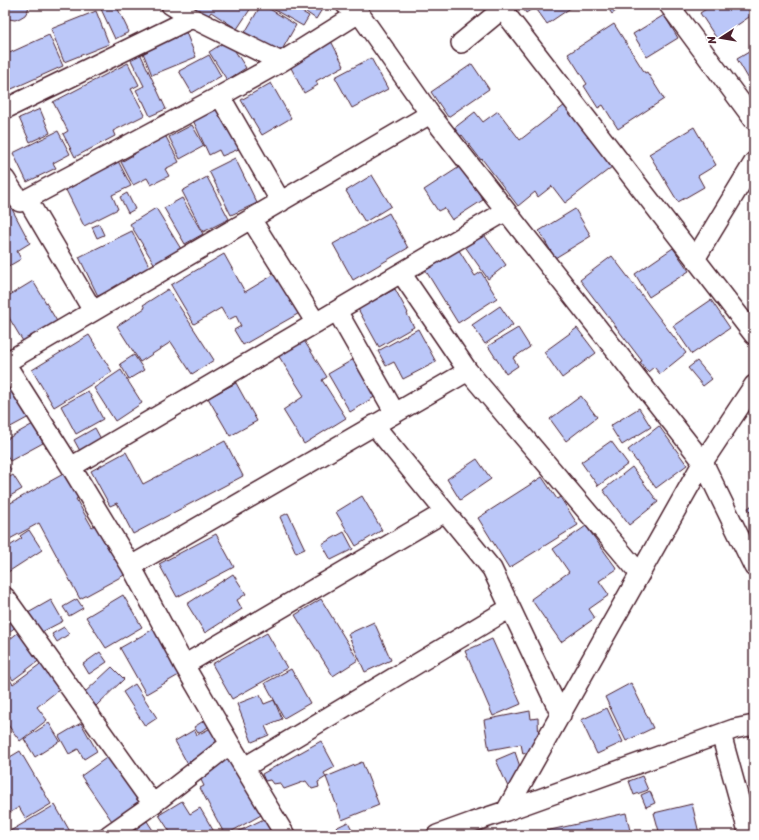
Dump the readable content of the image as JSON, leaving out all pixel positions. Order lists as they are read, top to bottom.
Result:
{
  "north": "left"
}
